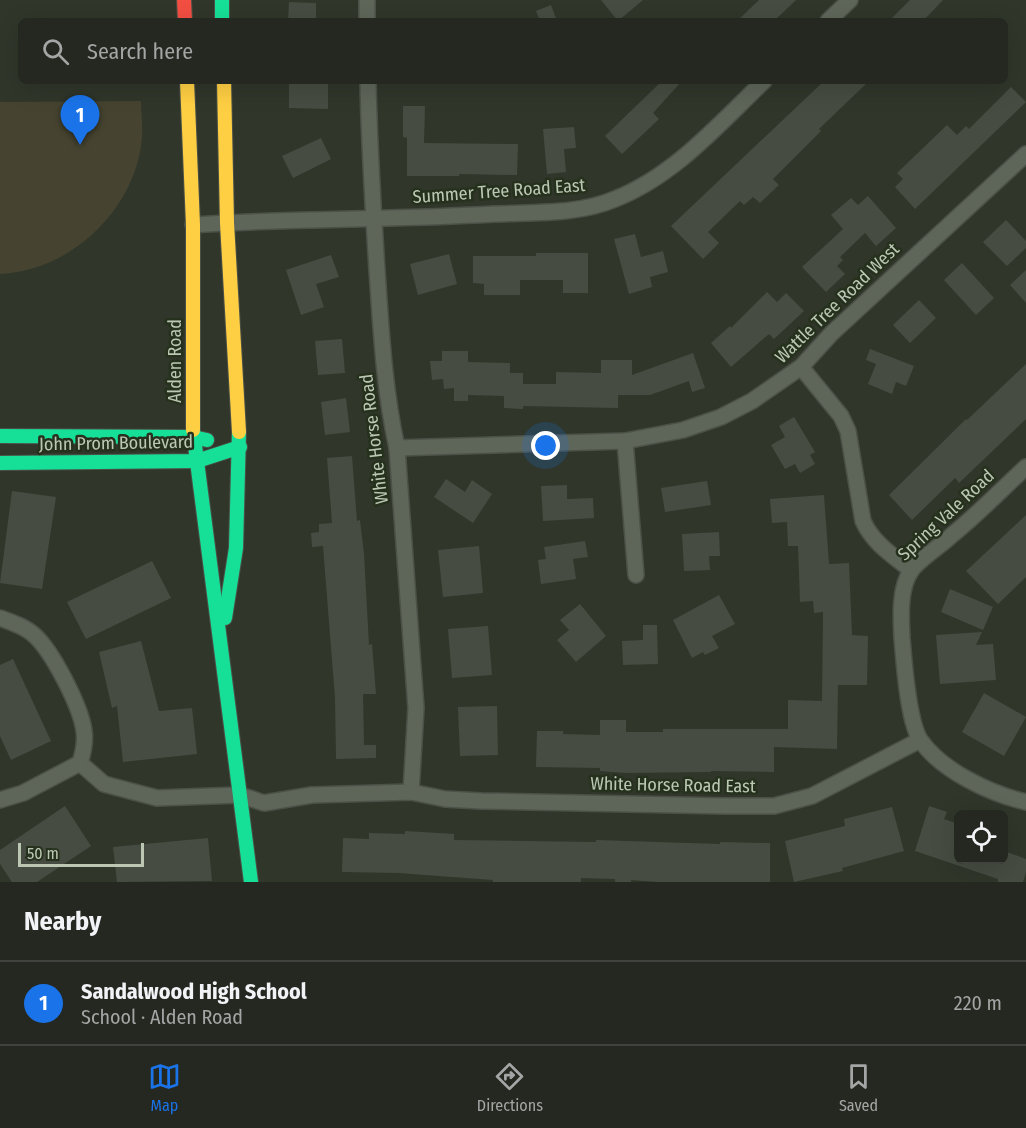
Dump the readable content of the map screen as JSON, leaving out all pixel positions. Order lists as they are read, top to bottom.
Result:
{
  "streets": {
    "street": [
      "Summer Tree Road East",
      "Wattle Tree Road West",
      "Alden Road",
      "White Horse Road",
      "John Prom Boulevard",
      "Spring Vale Road",
      "White Horse Road East"
    ]
  },
  "crossings": [
    ["Summer Tree Road East", "Alden Road"],
    ["Summer Tree Road East", "White Horse Road"],
    ["Wattle Tree Road West", "White Horse Road"],
    ["Alden Road", "John Prom Boulevard"],
    ["Alden Road", "White Horse Road East"],
    ["White Horse Road", "White Horse Road East"],
    ["Spring Vale Road", "White Horse Road East"]
  ],
  "scale_bar": "50 m",
  "page": {
    "search": "Search here",
    "pins": "1",
    "scale": "50 m",
    "heading": "Nearby",
    "list": [
      {
        "mark": "1",
        "name": "Sandalwood High School",
        "note": "School · Alden Road",
        "value": "220 m"
      }
    ],
    "nav": ["Map", "Directions", "Saved"]
  }
}
